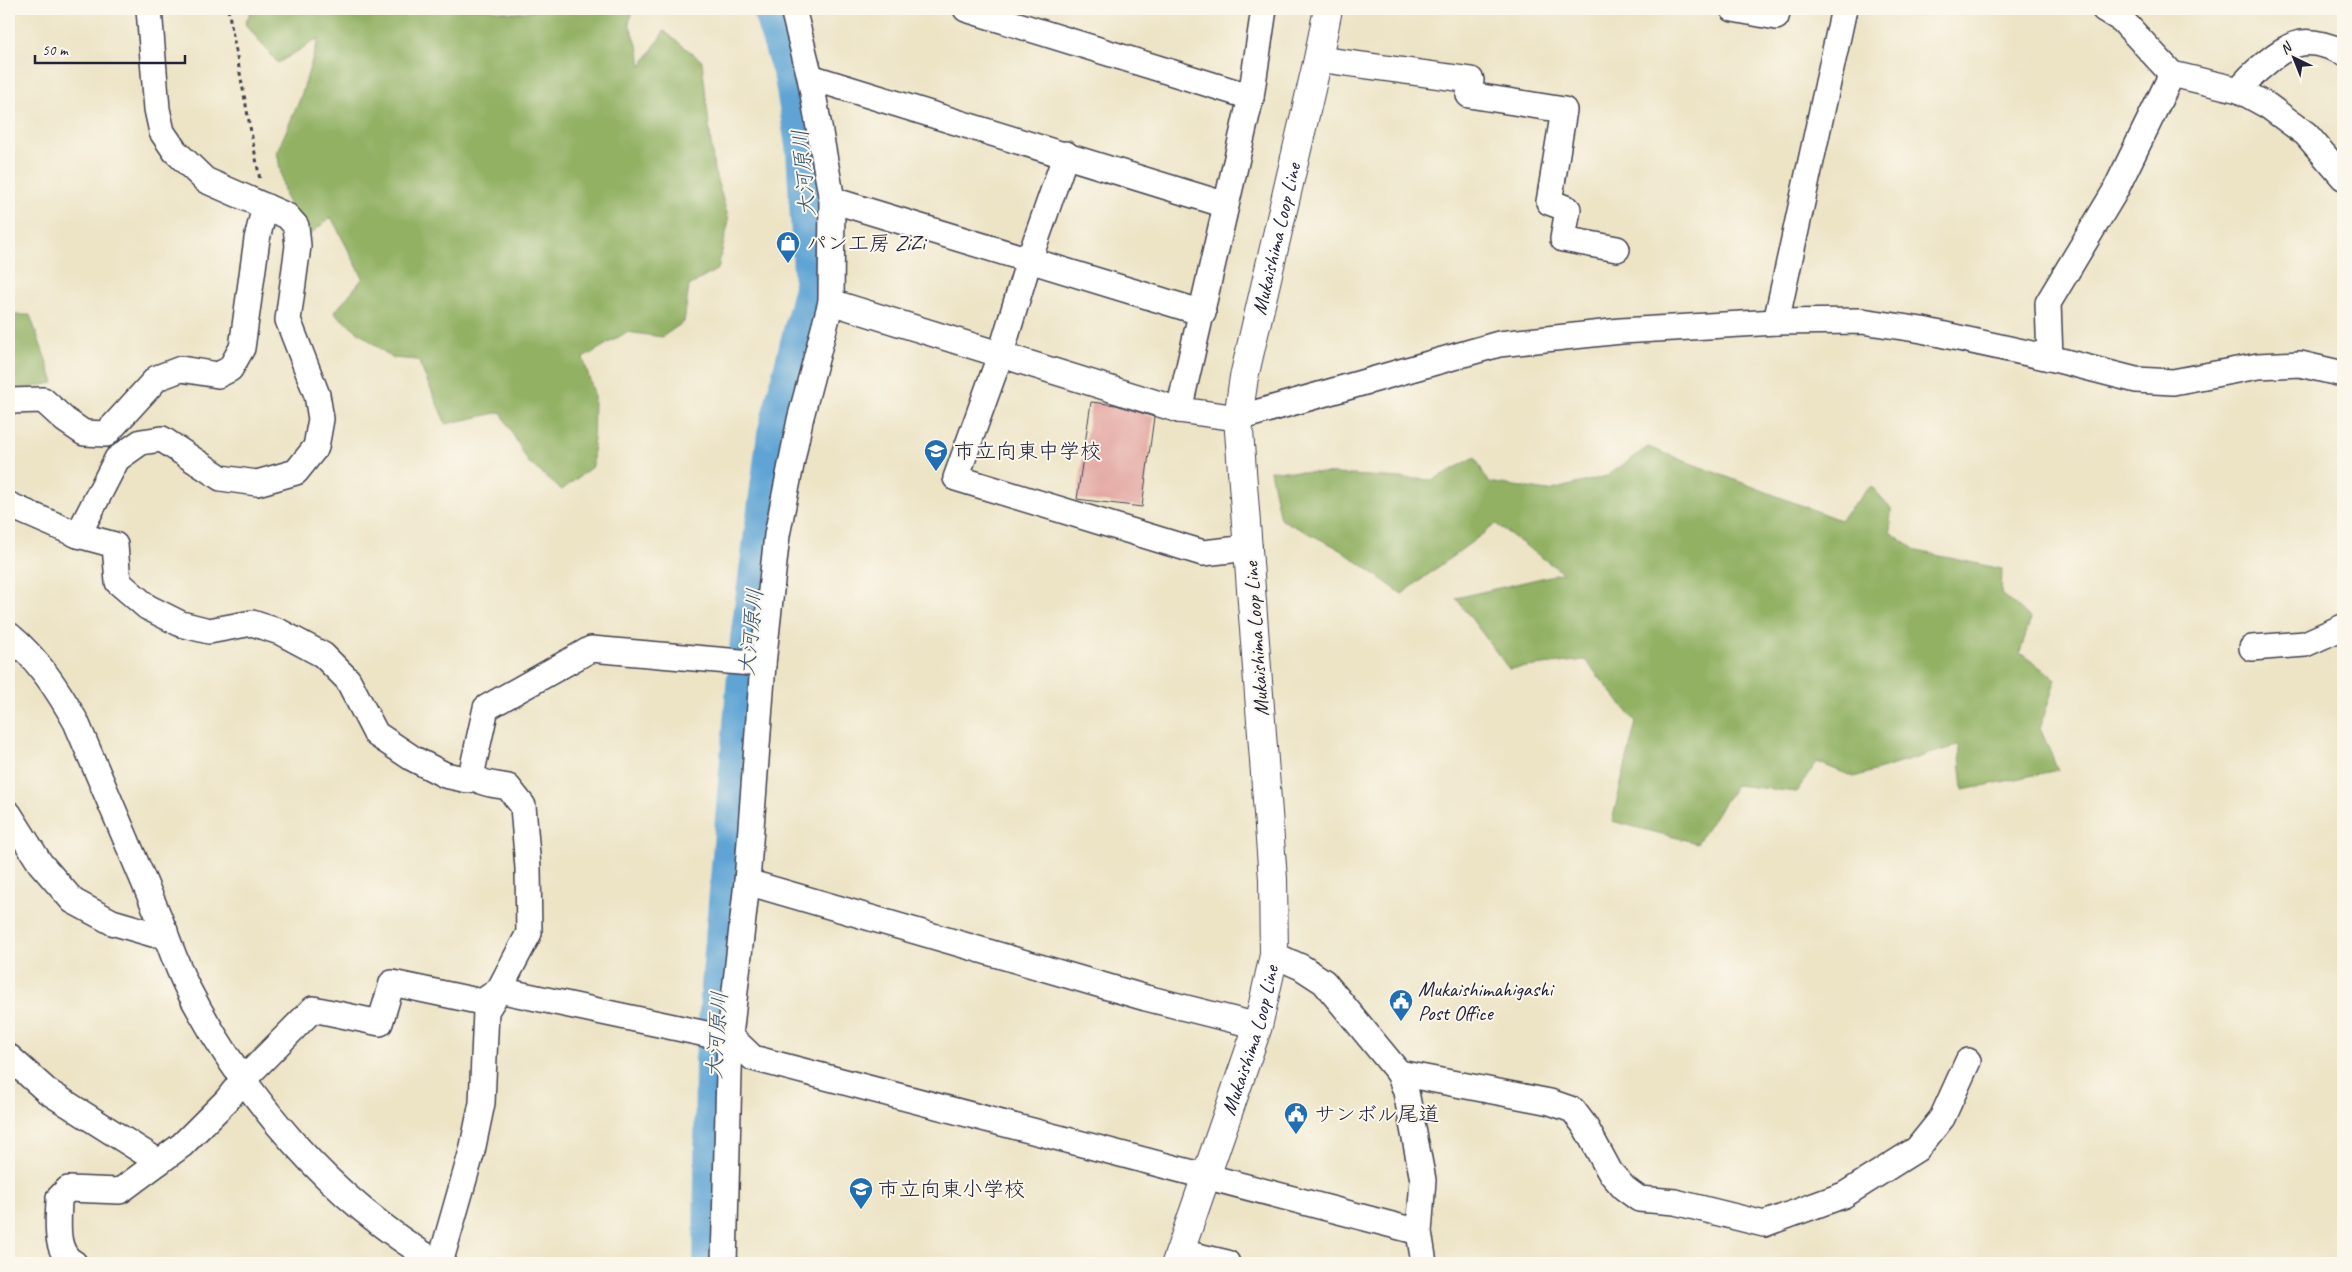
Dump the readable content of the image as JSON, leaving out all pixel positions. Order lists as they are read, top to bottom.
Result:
{
  "streets": {
    "main road": ["Mukaishima Loop Line"]
  },
  "water": ["大河原川"],
  "places": {
    "shop": ["パン工房 ZiZi"],
    "school or university": ["市立向東中学校", "市立向東小学校"],
    "public building": ["Mukaishimahigashi Post Office", "サンボル尾道"]
  },
  "scale_bar": "50 m",
  "north": "top left"
}
